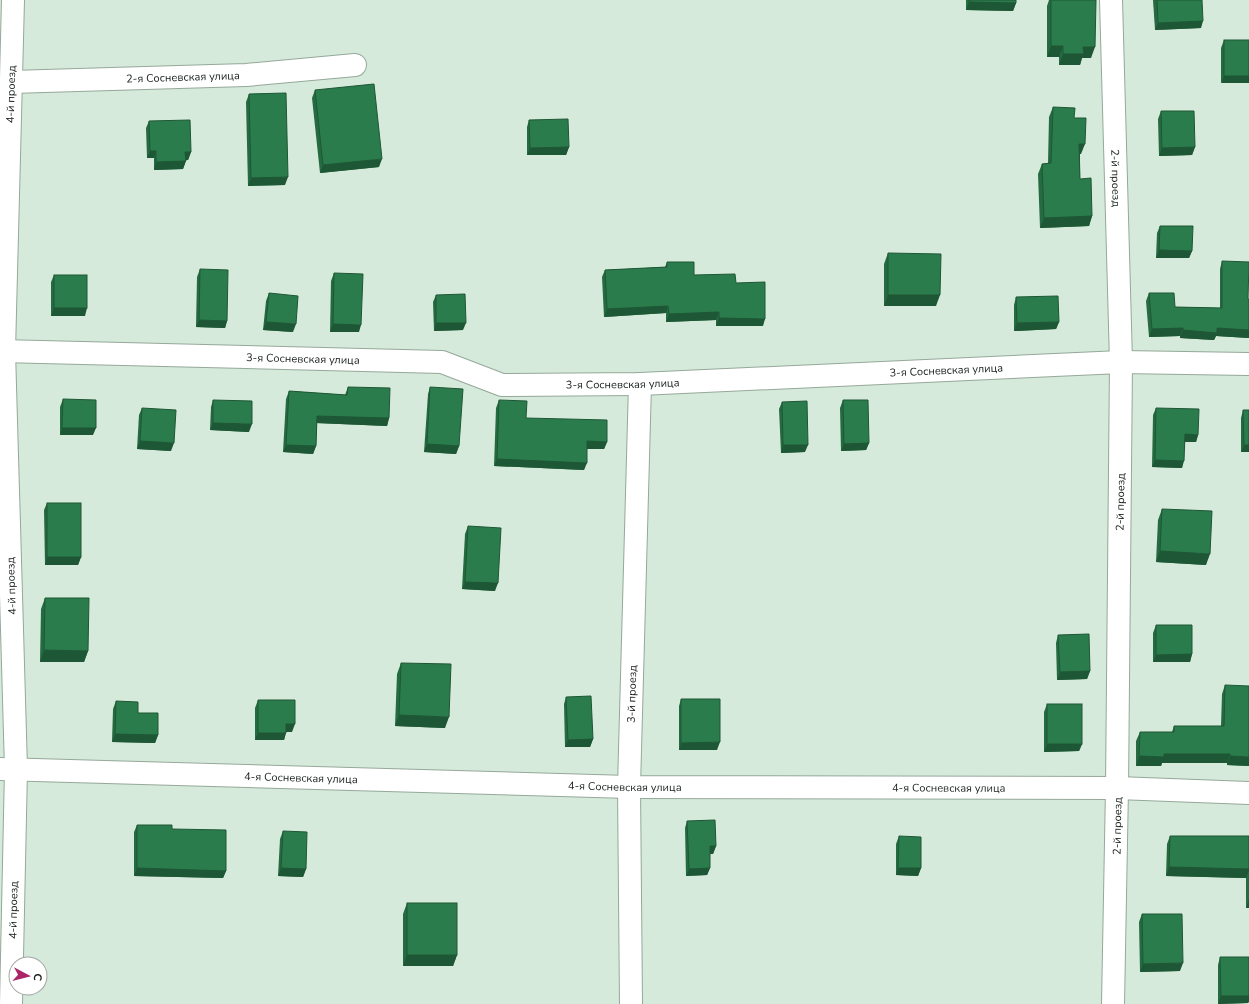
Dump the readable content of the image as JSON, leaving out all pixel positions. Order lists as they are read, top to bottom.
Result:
{
  "streets": {
    "street": [
      "2-я Сосневская улица",
      "4-й проезд",
      "2-й проезд",
      "3-я Сосневская улица",
      "3-й проезд",
      "4-я Сосневская улица"
    ]
  },
  "crossings": [
    ["2-я Сосневская улица", "4-й проезд"],
    ["4-й проезд", "3-я Сосневская улица"],
    ["4-й проезд", "4-я Сосневская улица"],
    ["2-й проезд", "3-я Сосневская улица"],
    ["2-й проезд", "4-я Сосневская улица"],
    ["3-я Сосневская улица", "3-й проезд"],
    ["3-й проезд", "4-я Сосневская улица"]
  ],
  "north": "right"
}
